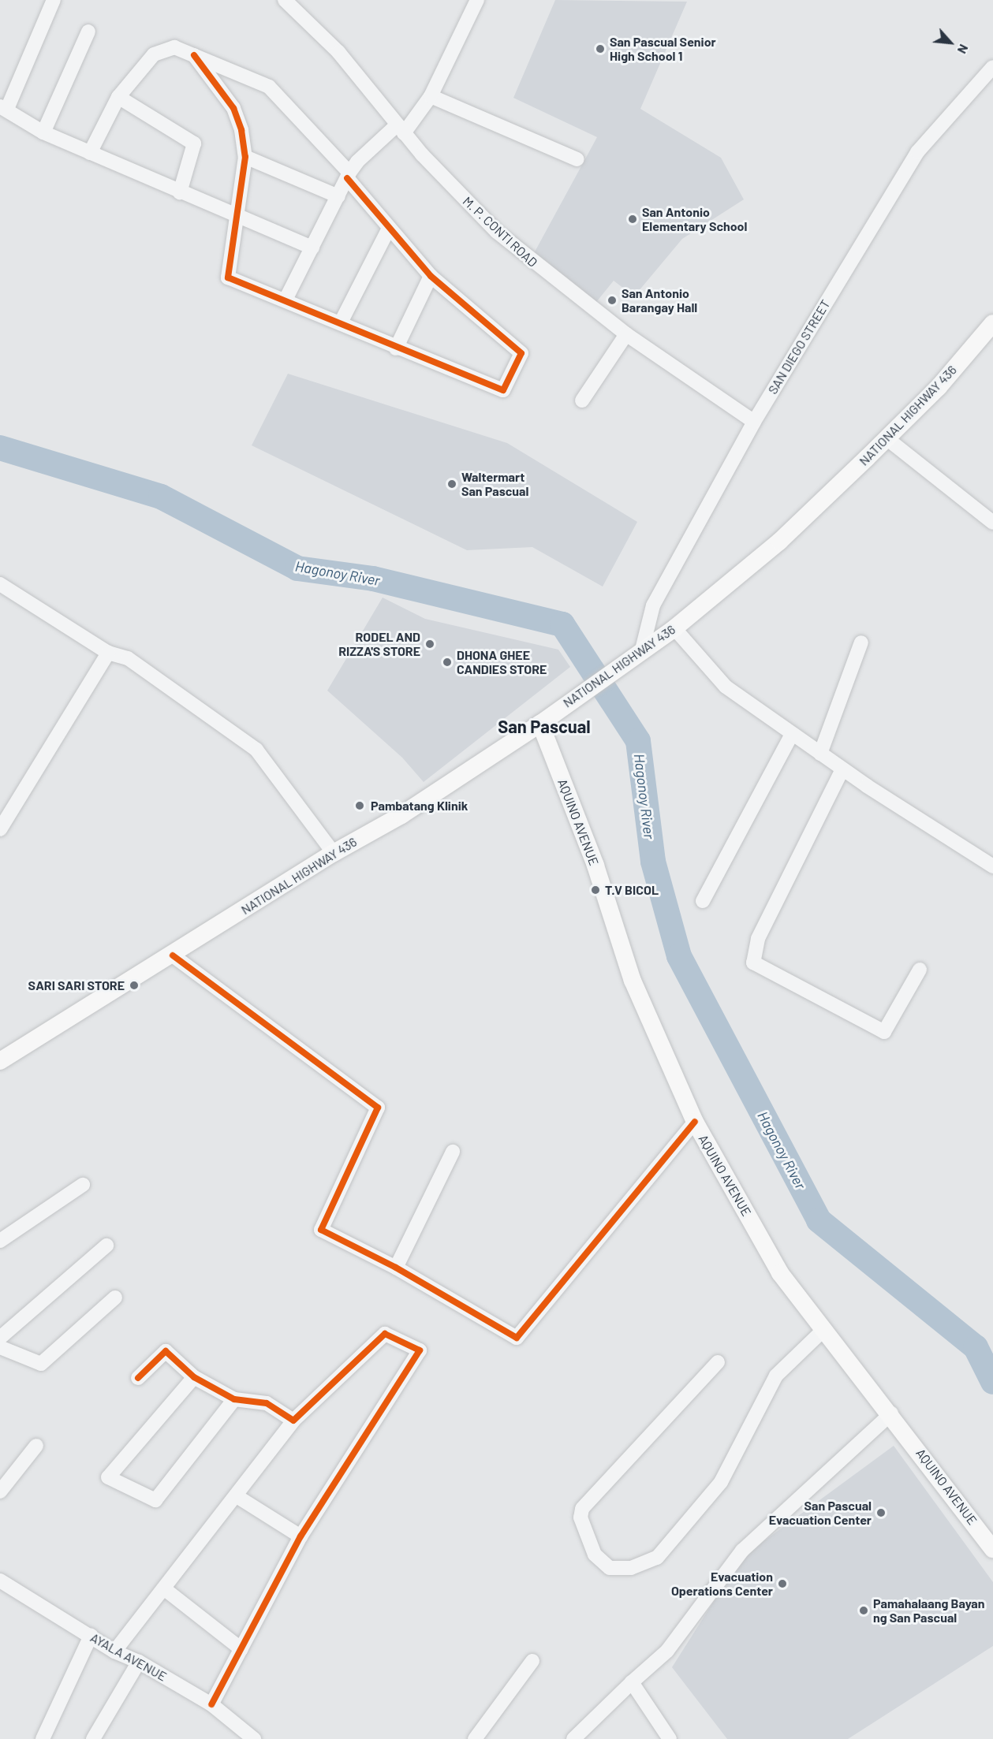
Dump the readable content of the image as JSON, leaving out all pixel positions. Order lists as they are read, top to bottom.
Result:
{
  "streets": {
    "main road": ["NATIONAL HIGHWAY 436", "AQUINO AVENUE"],
    "street": ["M. P. CONTI ROAD", "SAN DIEGO STREET", "AYALA AVENUE"]
  },
  "crossings": [
    ["M. P. CONTI ROAD", "SAN DIEGO STREET"],
    ["SAN DIEGO STREET", "NATIONAL HIGHWAY 436"],
    ["NATIONAL HIGHWAY 436", "AQUINO AVENUE"]
  ],
  "districts": ["San Pascual"],
  "water": ["Hagonoy River"],
  "places": [
    "San Pascual Senior High School 1",
    "San Antonio Elementary School",
    "San Antonio Barangay Hall",
    "Waltermart San Pascual",
    "RODEL AND RIZZA'S STORE",
    "DHONA GHEE CANDIES STORE",
    "Pambatang Klinik",
    "T.V BICOL",
    "SARI SARI STORE",
    "San Pascual Evacuation Center",
    "Evacuation Operations Center",
    "Pamahalaang Bayan ng San Pascual"
  ],
  "north": "bottom right"
}
